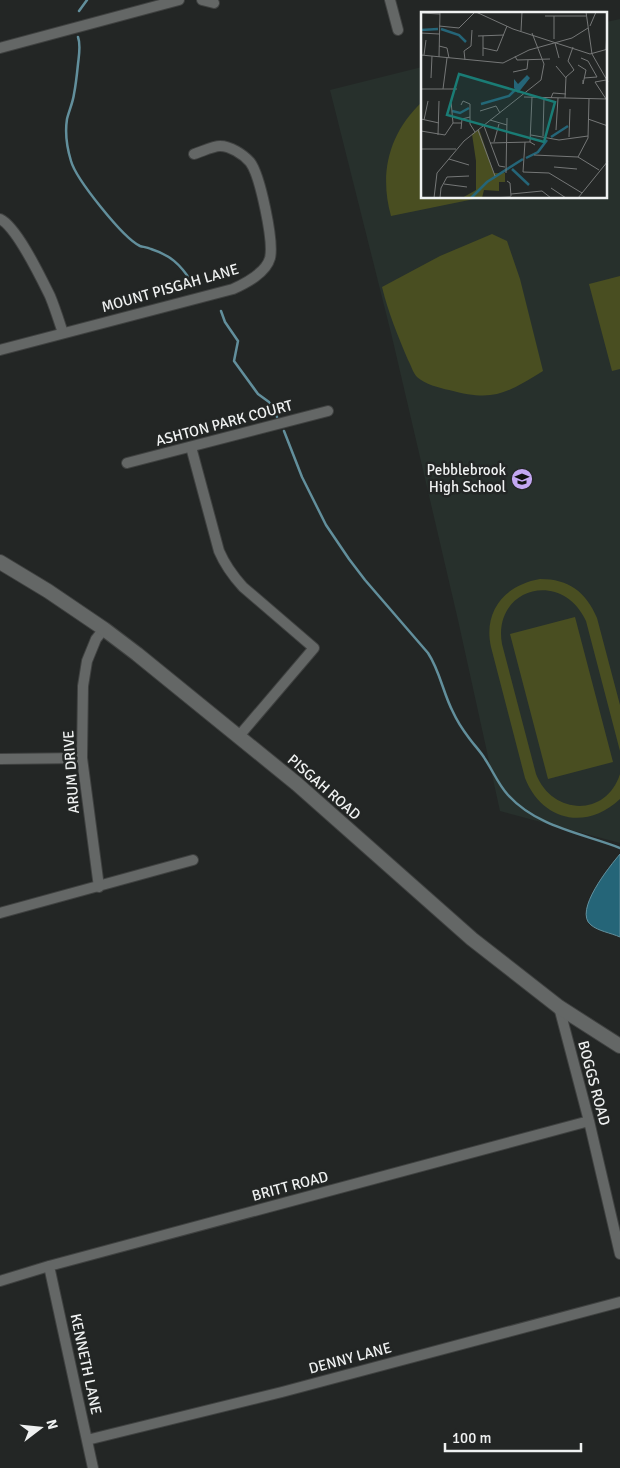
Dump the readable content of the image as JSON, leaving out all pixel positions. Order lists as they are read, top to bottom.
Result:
{
  "streets": {
    "street": [
      "MOUNT PISGAH LANE",
      "ASHTON PARK COURT",
      "ARUM DRIVE",
      "PISGAH ROAD",
      "BOGGS ROAD",
      "BRITT ROAD",
      "DENNY LANE",
      "KENNETH LANE"
    ]
  },
  "crossings": [
    ["ARUM DRIVE", "PISGAH ROAD"],
    ["PISGAH ROAD", "BOGGS ROAD"],
    ["BOGGS ROAD", "BRITT ROAD"],
    ["BRITT ROAD", "KENNETH LANE"],
    ["DENNY LANE", "KENNETH LANE"]
  ],
  "places": {
    "school or university": ["Pebblebrook High School"]
  },
  "scale_bar": "100 m",
  "north": "right"
}
